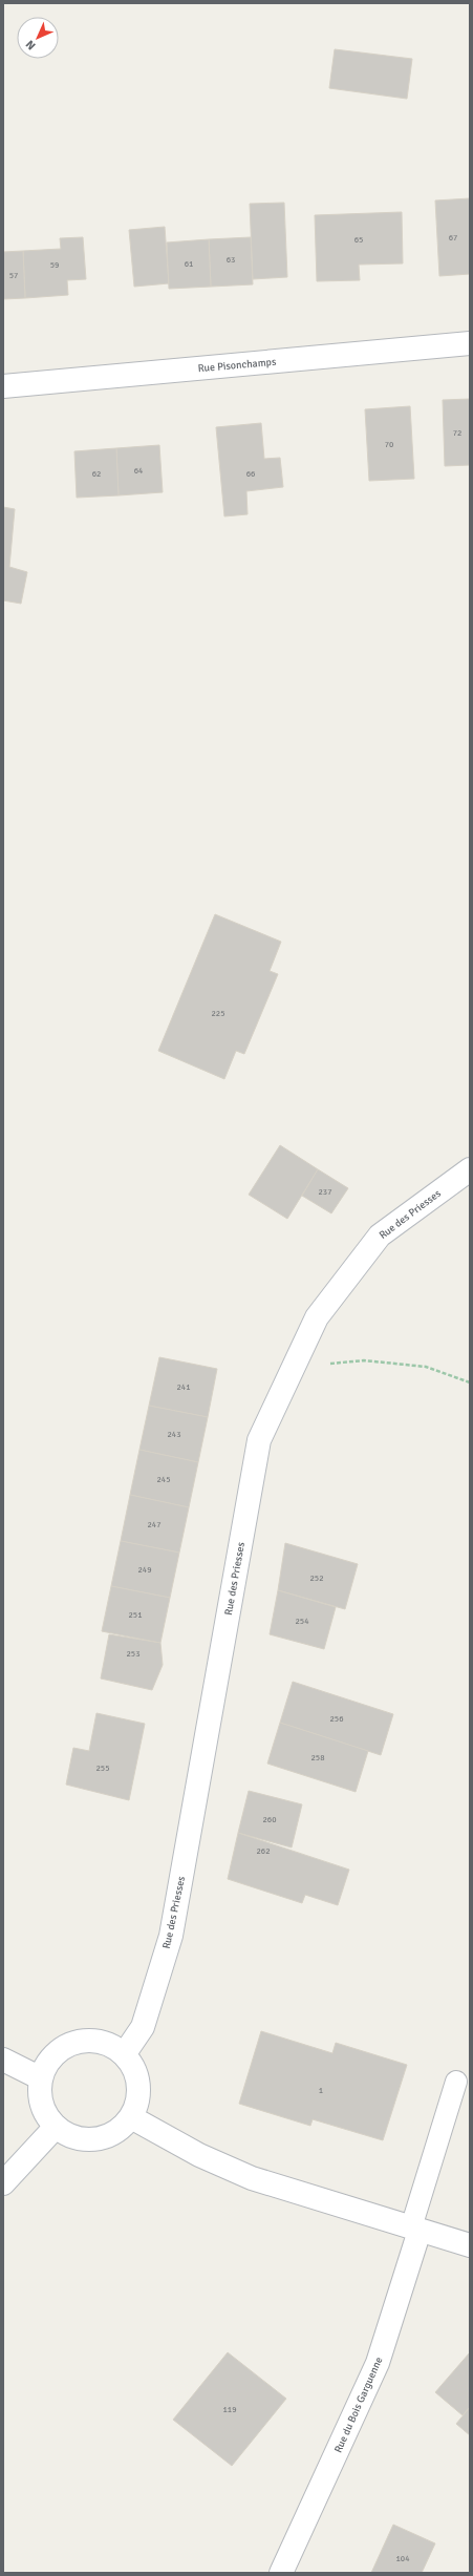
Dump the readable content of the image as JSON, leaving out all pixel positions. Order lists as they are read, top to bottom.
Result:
{
  "streets": {
    "street": ["Rue Pisonchamps", "Rue des Priesses", "Rue du Bois Garguenne"]
  },
  "house_numbers": [
    "67",
    "65",
    "63",
    "61",
    "59",
    "57",
    "72",
    "70",
    "64",
    "62",
    "66",
    "225",
    "237",
    "241",
    "243",
    "245",
    "247",
    "249",
    "252",
    "251",
    "254",
    "253",
    "256",
    "258",
    "255",
    "260",
    "262",
    "1",
    "119",
    "104"
  ],
  "north": "bottom left"
}
